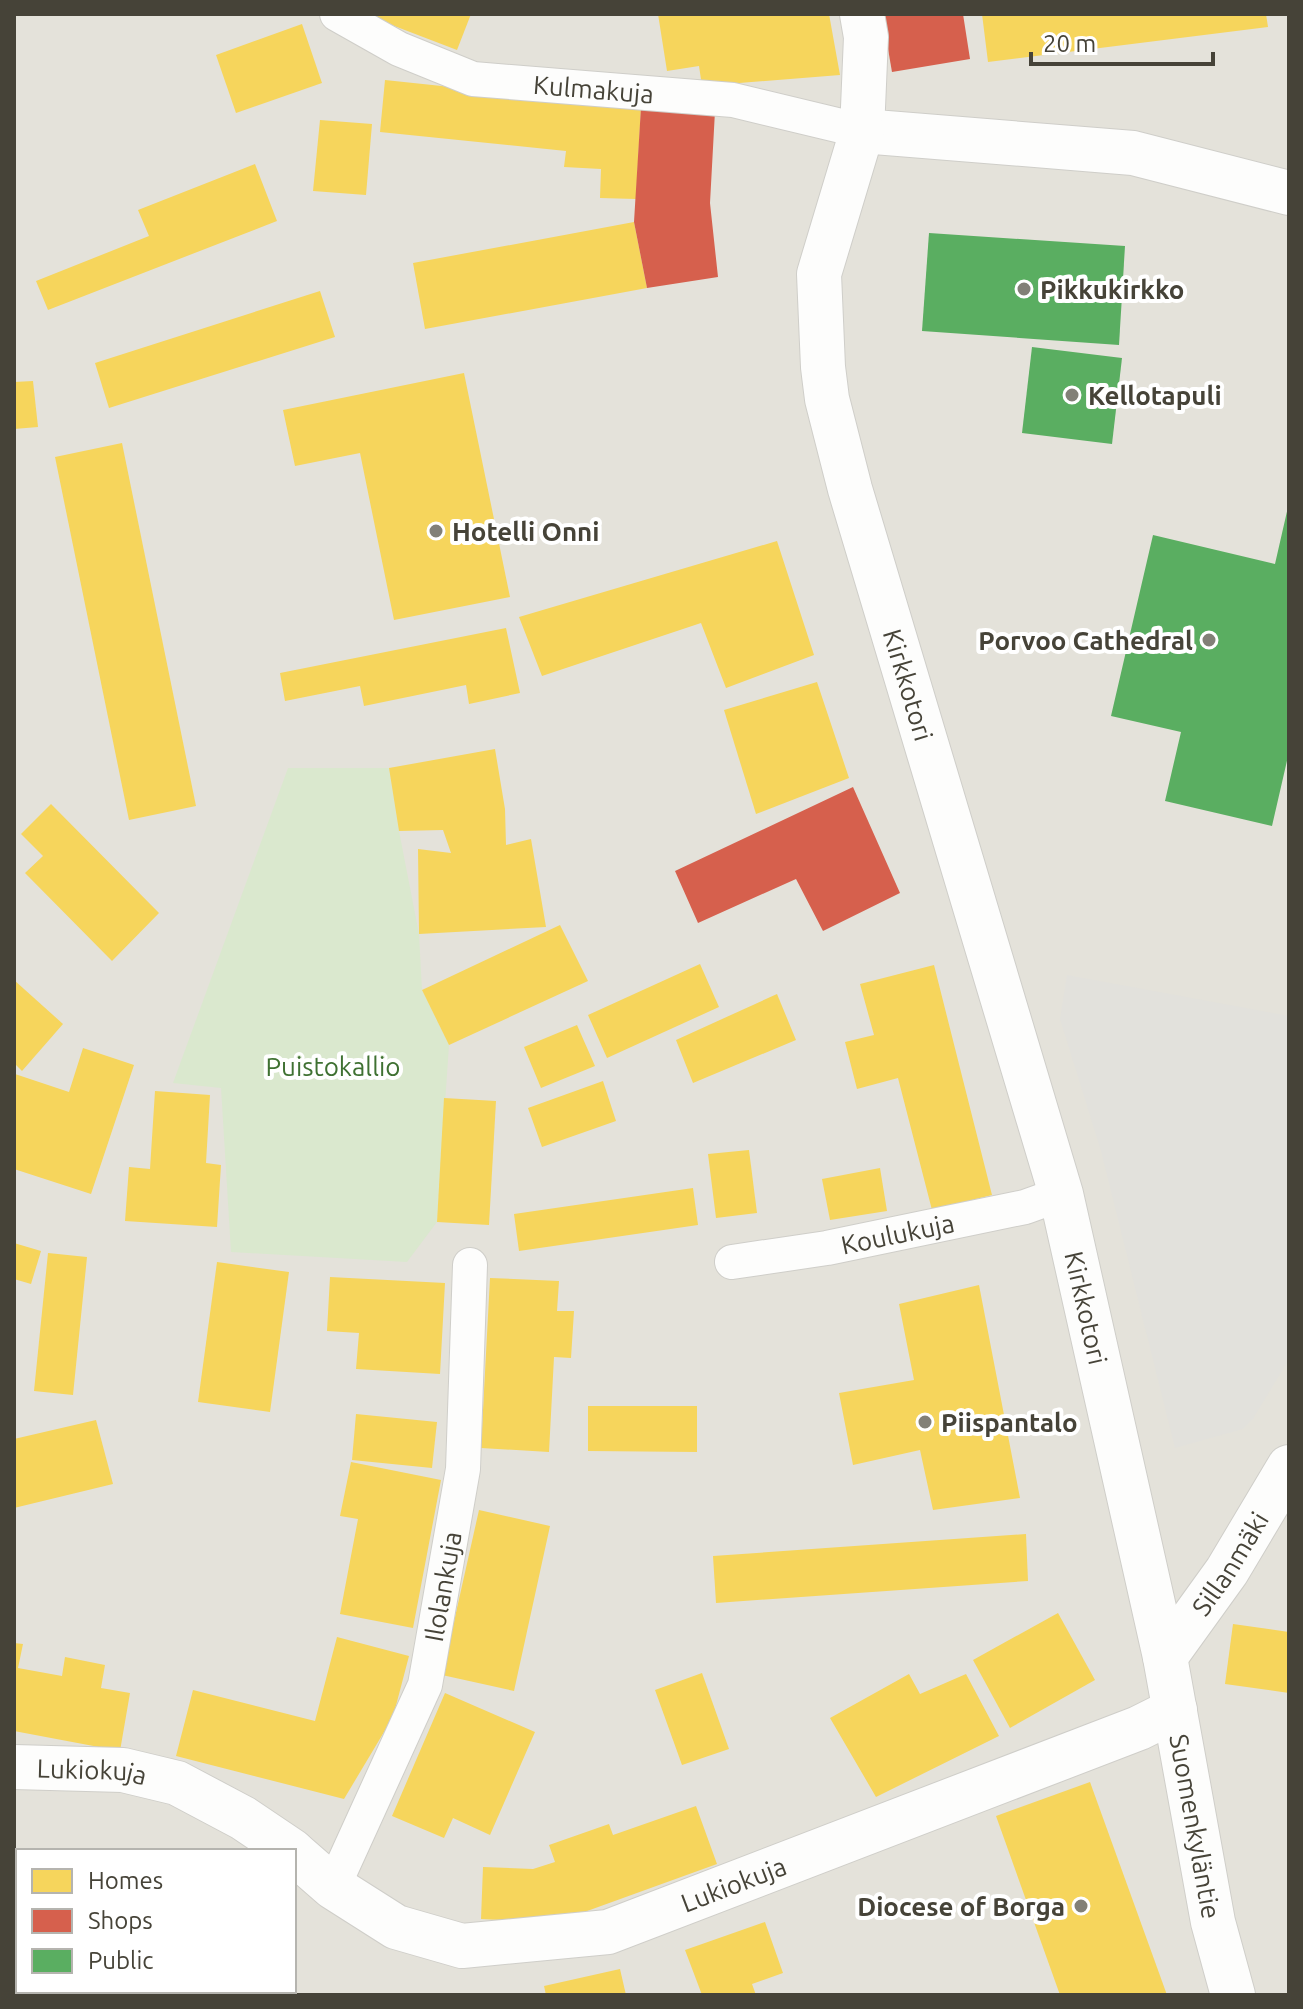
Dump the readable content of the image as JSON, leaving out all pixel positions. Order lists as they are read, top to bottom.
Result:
{
  "streets": {
    "street": [
      "Kirkkotori",
      "Sillanmäki",
      "Lukiokuja",
      "Suomenkyläntie"
    ],
    "lane": ["Kulmakuja", "Koulukuja", "Ilolankuja"]
  },
  "crossings": [
    ["Kulmakuja", "Kirkkotori"],
    ["Kirkkotori", "Koulukuja"],
    ["Kirkkotori", "Sillanmäki"],
    ["Kirkkotori", "Suomenkyläntie"],
    ["Sillanmäki", "Suomenkyläntie"],
    ["Ilolankuja", "Lukiokuja"],
    ["Lukiokuja", "Suomenkyläntie"]
  ],
  "parks": ["Puistokallio"],
  "places": [
    "Pikkukirkko",
    "Kellotapuli",
    "Hotelli Onni",
    "Porvoo Cathedral",
    "Piispantalo",
    "Diocese of Borga"
  ],
  "legend": ["Homes", "Shops", "Public"],
  "scale_bar": "20 m"
}
